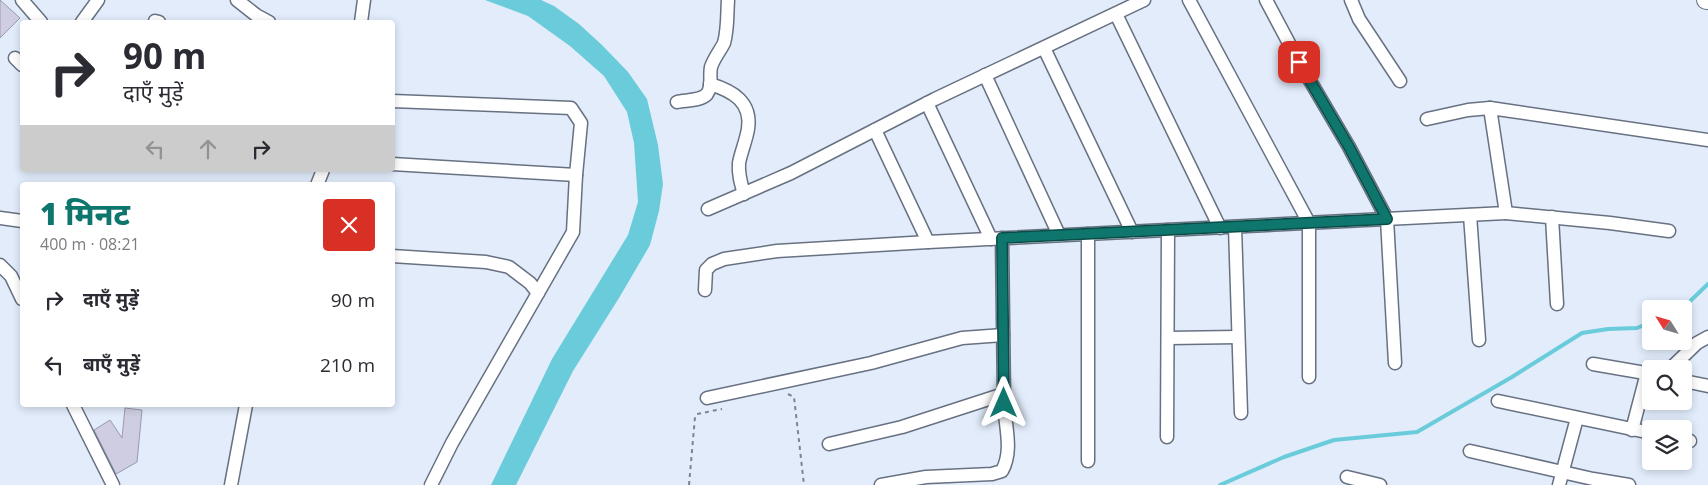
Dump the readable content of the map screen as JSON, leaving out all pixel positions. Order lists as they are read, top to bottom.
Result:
{
  "north": "top left",
  "page": {
    "turn": ["90 m", "दाएँ मुड़ें"],
    "heading": ["1 मिनट", "400 m · 08:21"],
    "list": [
      {
        "name": "दाएँ मुड़ें",
        "value": "90 m"
      },
      {
        "name": "बाएँ मुड़ें",
        "value": "210 m"
      }
    ]
  }
}
